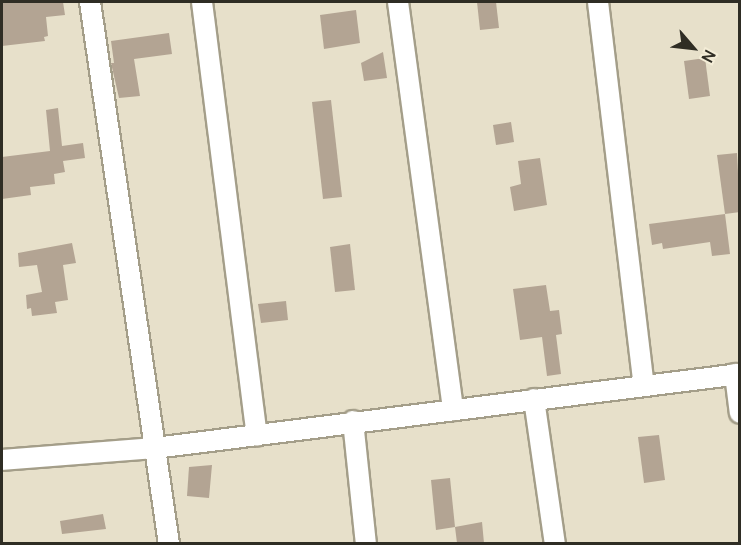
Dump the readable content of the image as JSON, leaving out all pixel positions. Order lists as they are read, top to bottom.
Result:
{
  "north": "bottom right"
}
